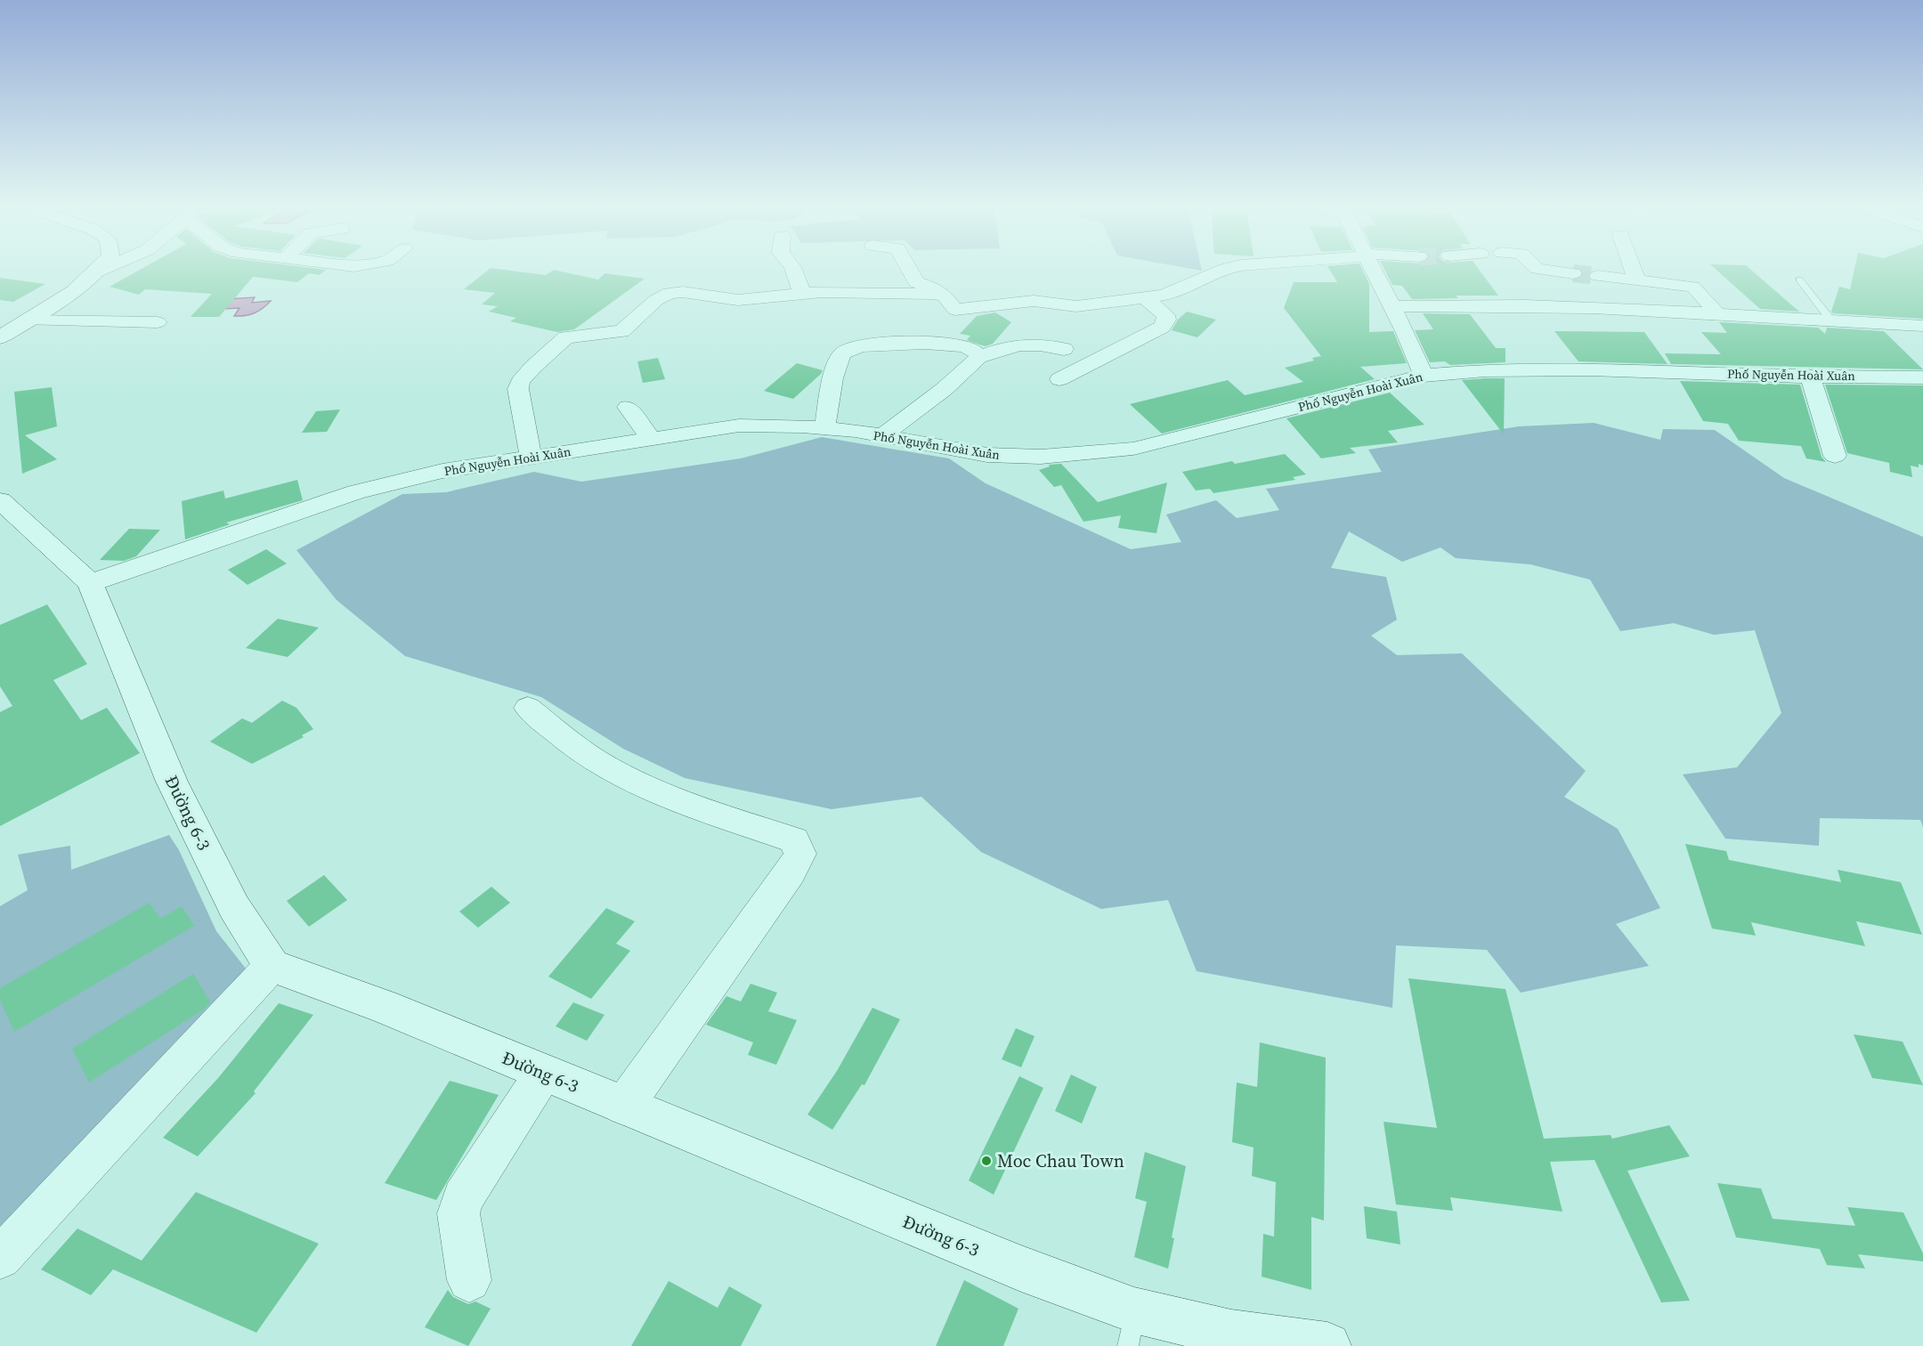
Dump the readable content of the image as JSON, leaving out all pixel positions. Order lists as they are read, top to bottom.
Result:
{
  "streets": {
    "street": ["Phố Nguyễn Hoài Xuân", "Đường 6-3"]
  },
  "crossings": [
    ["Phố Nguyễn Hoài Xuân", "Đường 6-3"]
  ],
  "places": ["Moc Chau Town"]
}
